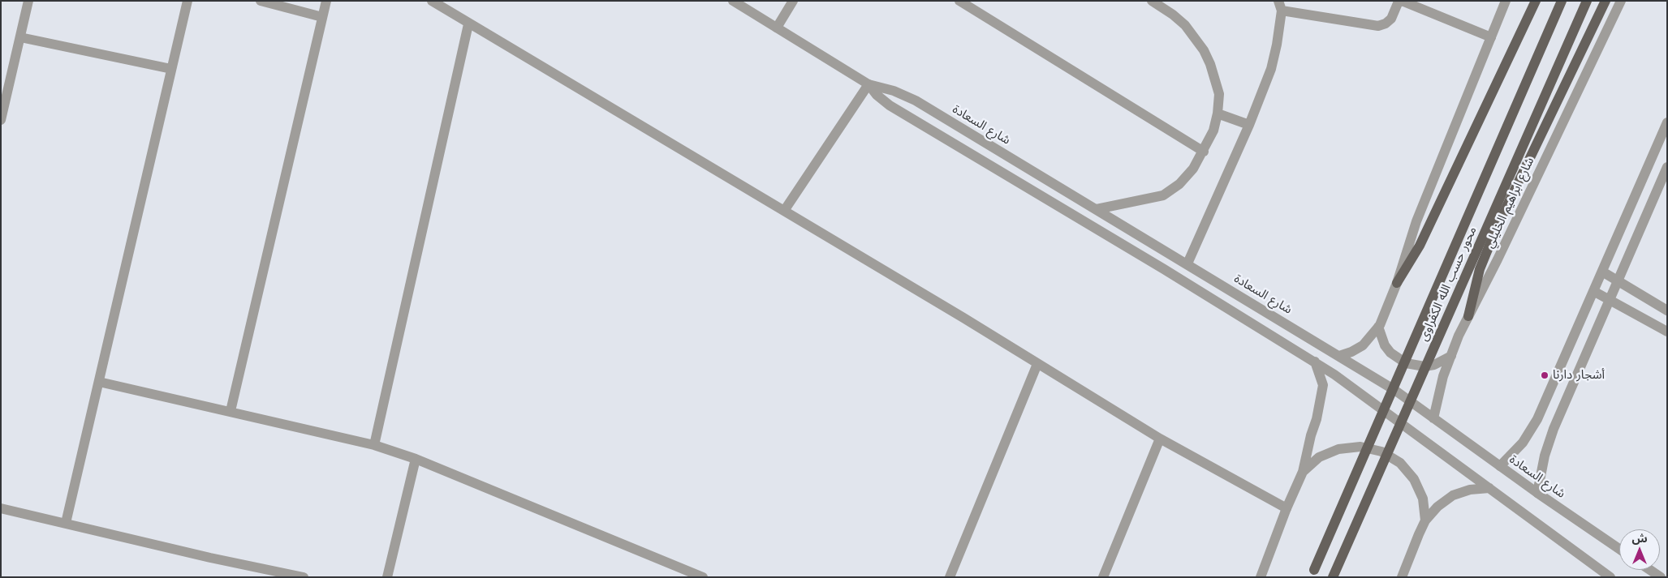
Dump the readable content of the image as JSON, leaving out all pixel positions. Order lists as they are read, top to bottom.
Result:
{
  "streets": {
    "main road": ["محور حسب الله الكفراوى"],
    "street": ["شارع السعادة", "شارع ابراهيم الخليلي"]
  },
  "crossings": [
    ["شارع السعادة", "شارع ابراهيم الخليلي"]
  ],
  "places": ["أشجار دارنا"],
  "north": "top"
}
